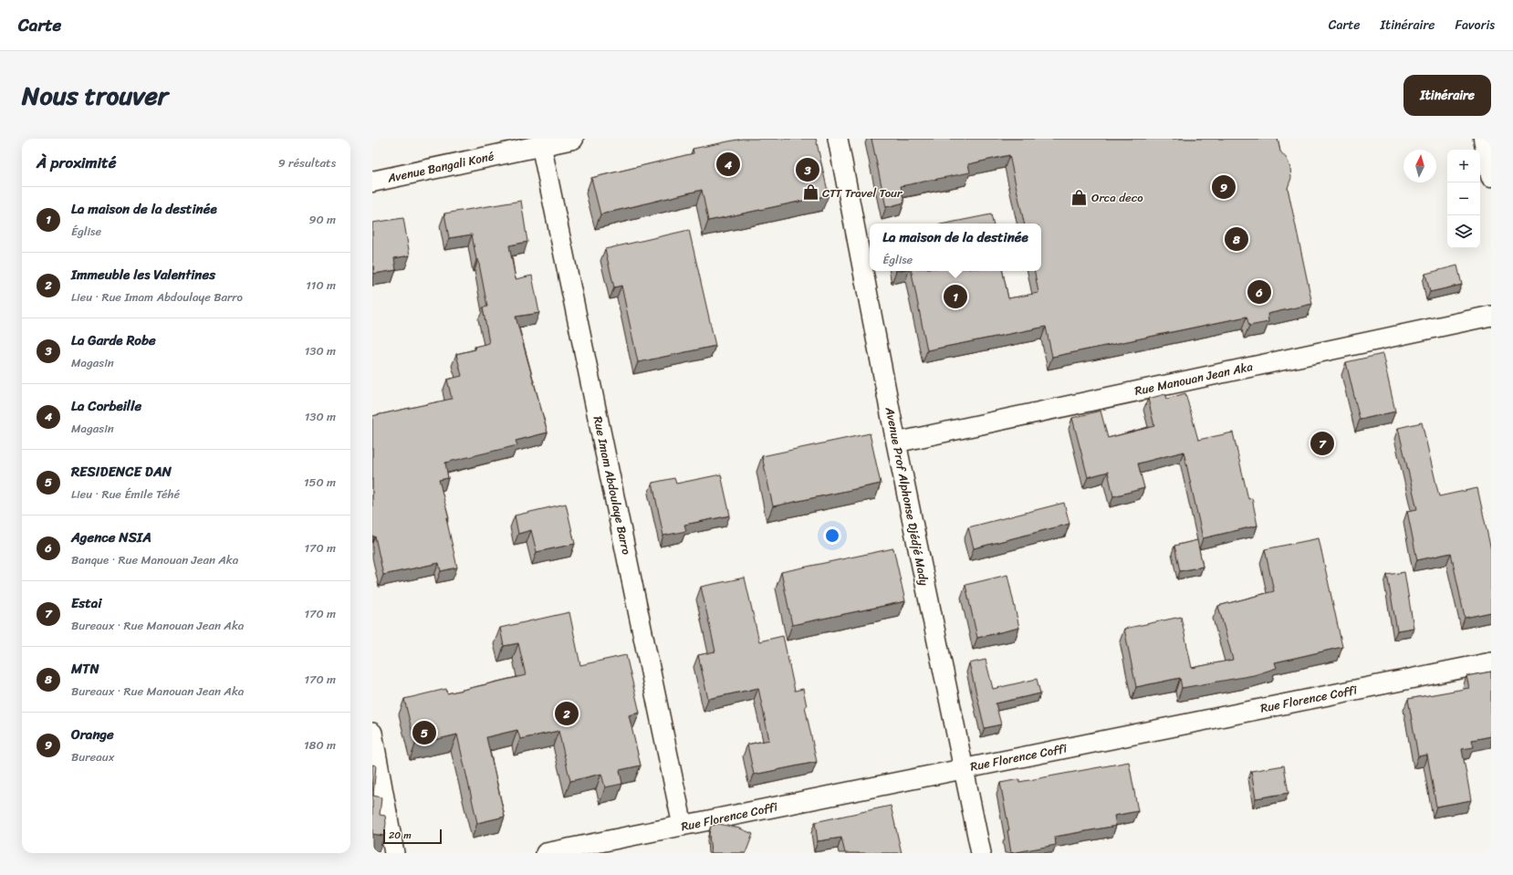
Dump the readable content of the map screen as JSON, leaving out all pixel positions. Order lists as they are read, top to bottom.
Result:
{
  "streets": {
    "street": [
      "Avenue Bangali Koné",
      "Rue Manouan Jean Aka",
      "Rue Imam Abdoulaye Barro",
      "Avenue Prof Alphonse Djédjé Mady",
      "Rue Florence Coffi"
    ]
  },
  "crossings": [
    ["Avenue Bangali Koné", "Rue Imam Abdoulaye Barro"],
    ["Rue Manouan Jean Aka", "Avenue Prof Alphonse Djédjé Mady"],
    ["Rue Imam Abdoulaye Barro", "Rue Florence Coffi"],
    ["Avenue Prof Alphonse Djédjé Mady", "Rue Florence Coffi"]
  ],
  "places": {
    "shop": ["CTT Travel Tour", "Orca deco"]
  },
  "scale_bar": "20 m",
  "north": "top",
  "page": {
    "header": "Carte",
    "nav": ["Carte", "Itinéraire", "Favoris"],
    "title": "Nous trouver",
    "buttons": "Itinéraire",
    "heading": ["À proximité", "9 résultats"],
    "map_buttons": ["+", "−"],
    "pins": [
      "4",
      "3",
      "9",
      "8",
      "6",
      "1",
      "7",
      "2",
      "5"
    ],
    "list": [
      {
        "mark": "1",
        "name": "La maison de la destinée",
        "note": "Église",
        "value": "90 m"
      },
      {
        "mark": "2",
        "name": "Immeuble les Valentines",
        "note": "Lieu · Rue Imam Abdoulaye Barro",
        "value": "110 m"
      },
      {
        "mark": "3",
        "name": "La Garde Robe",
        "note": "Magasin",
        "value": "130 m"
      },
      {
        "mark": "4",
        "name": "La Corbeille",
        "note": "Magasin",
        "value": "130 m"
      },
      {
        "mark": "5",
        "name": "RESIDENCE DAN",
        "note": "Lieu · Rue Émile Téhé",
        "value": "150 m"
      },
      {
        "mark": "6",
        "name": "Agence NSIA",
        "note": "Banque · Rue Manouan Jean Aka",
        "value": "170 m"
      },
      {
        "mark": "7",
        "name": "Estai",
        "note": "Bureaux · Rue Manouan Jean Aka",
        "value": "170 m"
      },
      {
        "mark": "8",
        "name": "MTN",
        "note": "Bureaux · Rue Manouan Jean Aka",
        "value": "170 m"
      },
      {
        "mark": "9",
        "name": "Orange",
        "note": "Bureaux",
        "value": "180 m"
      }
    ],
    "popup": ["La maison de la destinée", "Église"],
    "scale": "20 m"
  }
}
